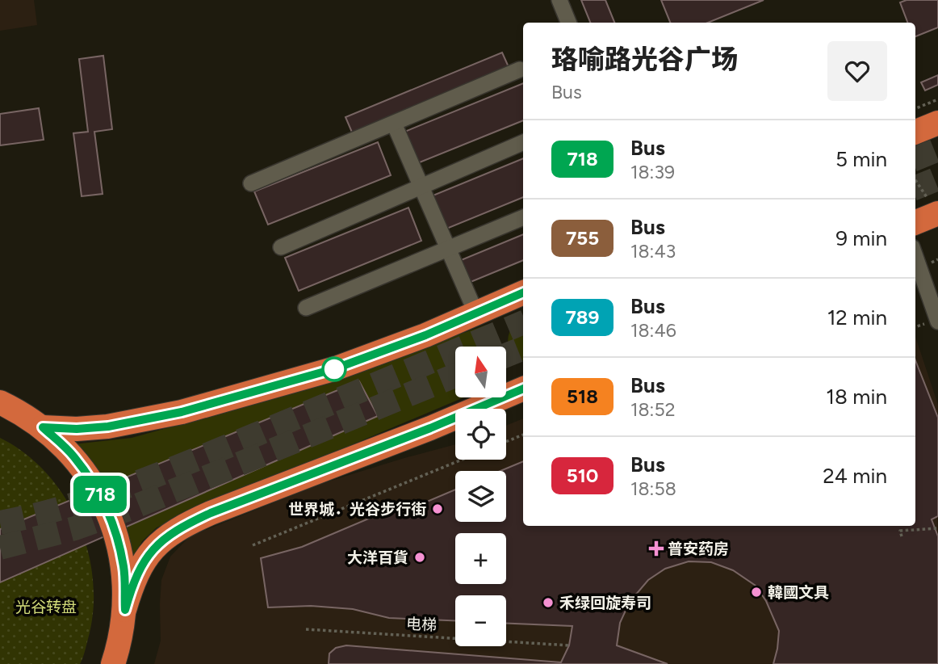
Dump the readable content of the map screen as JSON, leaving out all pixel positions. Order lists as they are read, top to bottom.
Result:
{
  "streets": {
    "path": ["电梯"]
  },
  "parks": ["光谷转盘"],
  "places": {
    "other": [
      "世界城．光谷步行街",
      "大洋百貨",
      "韓國文具",
      "禾绿回旋寿司"
    ],
    "health": ["普安药房"]
  },
  "lines": ["bus line 718"],
  "north": "top",
  "page": {
    "on_map": "718",
    "heading": ["珞喻路光谷广场", "Bus"],
    "list": [
      {
        "mark": "718",
        "name": "Bus",
        "note": "18:39",
        "value": "5 min"
      },
      {
        "mark": "755",
        "name": "Bus",
        "note": "18:43",
        "value": "9 min"
      },
      {
        "mark": "789",
        "name": "Bus",
        "note": "18:46",
        "value": "12 min"
      },
      {
        "mark": "518",
        "name": "Bus",
        "note": "18:52",
        "value": "18 min"
      },
      {
        "mark": "510",
        "name": "Bus",
        "note": "18:58",
        "value": "24 min"
      }
    ],
    "map_buttons": ["+", "−"]
  }
}
